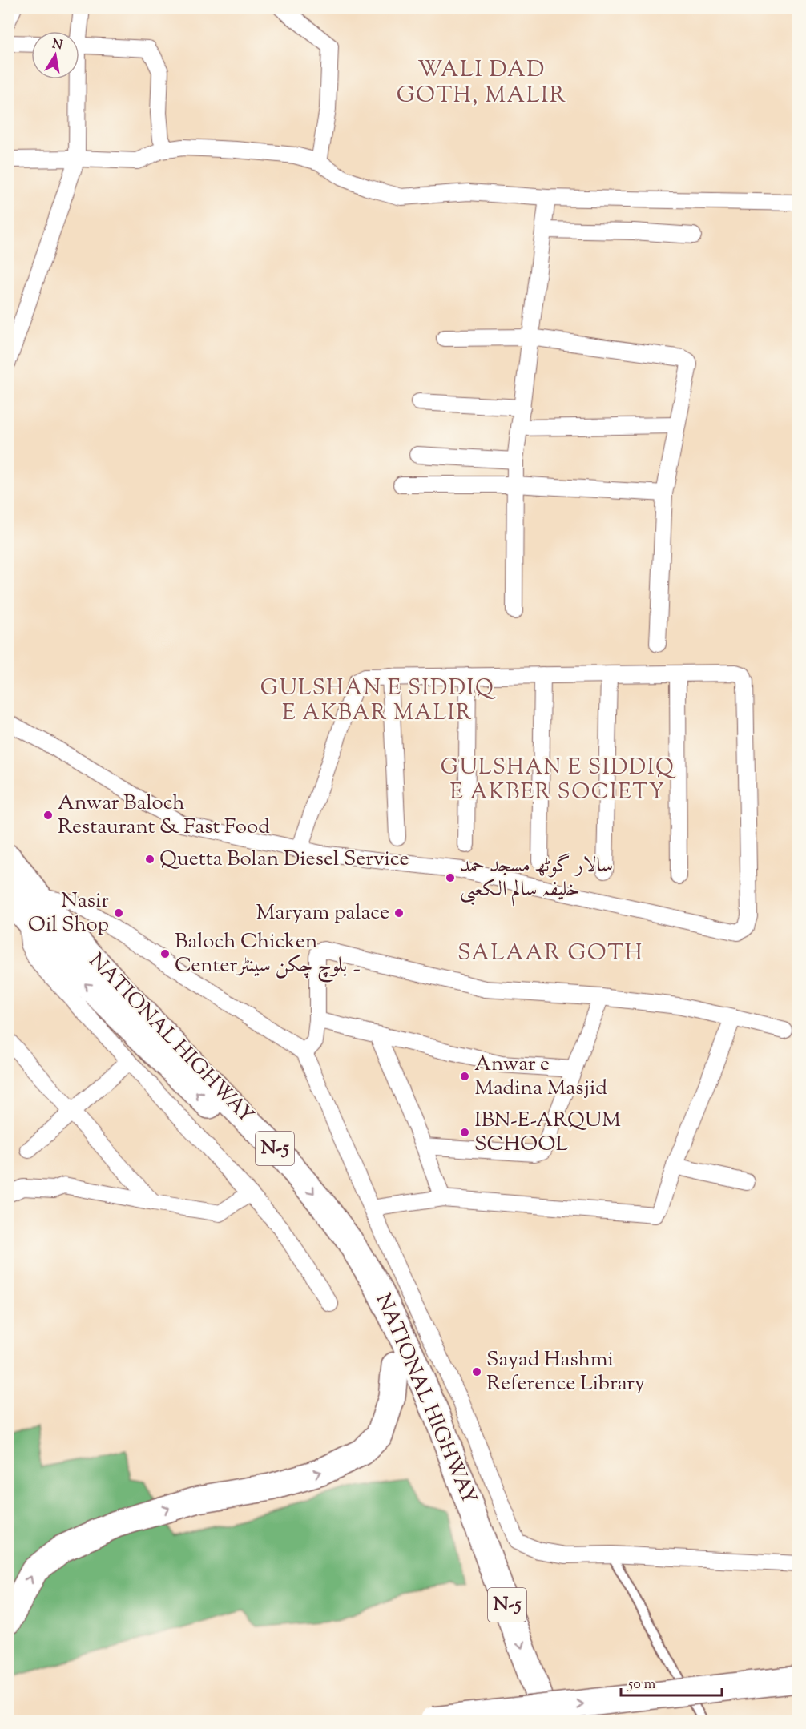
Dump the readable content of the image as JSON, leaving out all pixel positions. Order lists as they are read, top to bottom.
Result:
{
  "streets": {
    "highway": ["NATIONAL HIGHWAY", "N-5"]
  },
  "districts": [
    "WALI DAD GOTH, MALIR",
    "GULSHAN E SIDDIQ E AKBAR MALIR",
    "GULSHAN E SIDDIQ E AKBER SOCIETY",
    "SALAAR GOTH"
  ],
  "places": [
    "Anwar Baloch Restaurant & Fast Food",
    "Quetta Bolan Diesel Service",
    "سالار گوٹھ مسجد حمد خلیفہ سالم الکعبی",
    "Nasir Oil Shop",
    "Maryam palace",
    "Baloch Chicken Center۔ بلوچ چکن سینٹر",
    "Anwar e Madina Masjid",
    "IBN-E-ARQUM SCHOOL",
    "Sayad Hashmi Reference Library"
  ],
  "scale_bar": "50 m",
  "north": "top"
}
